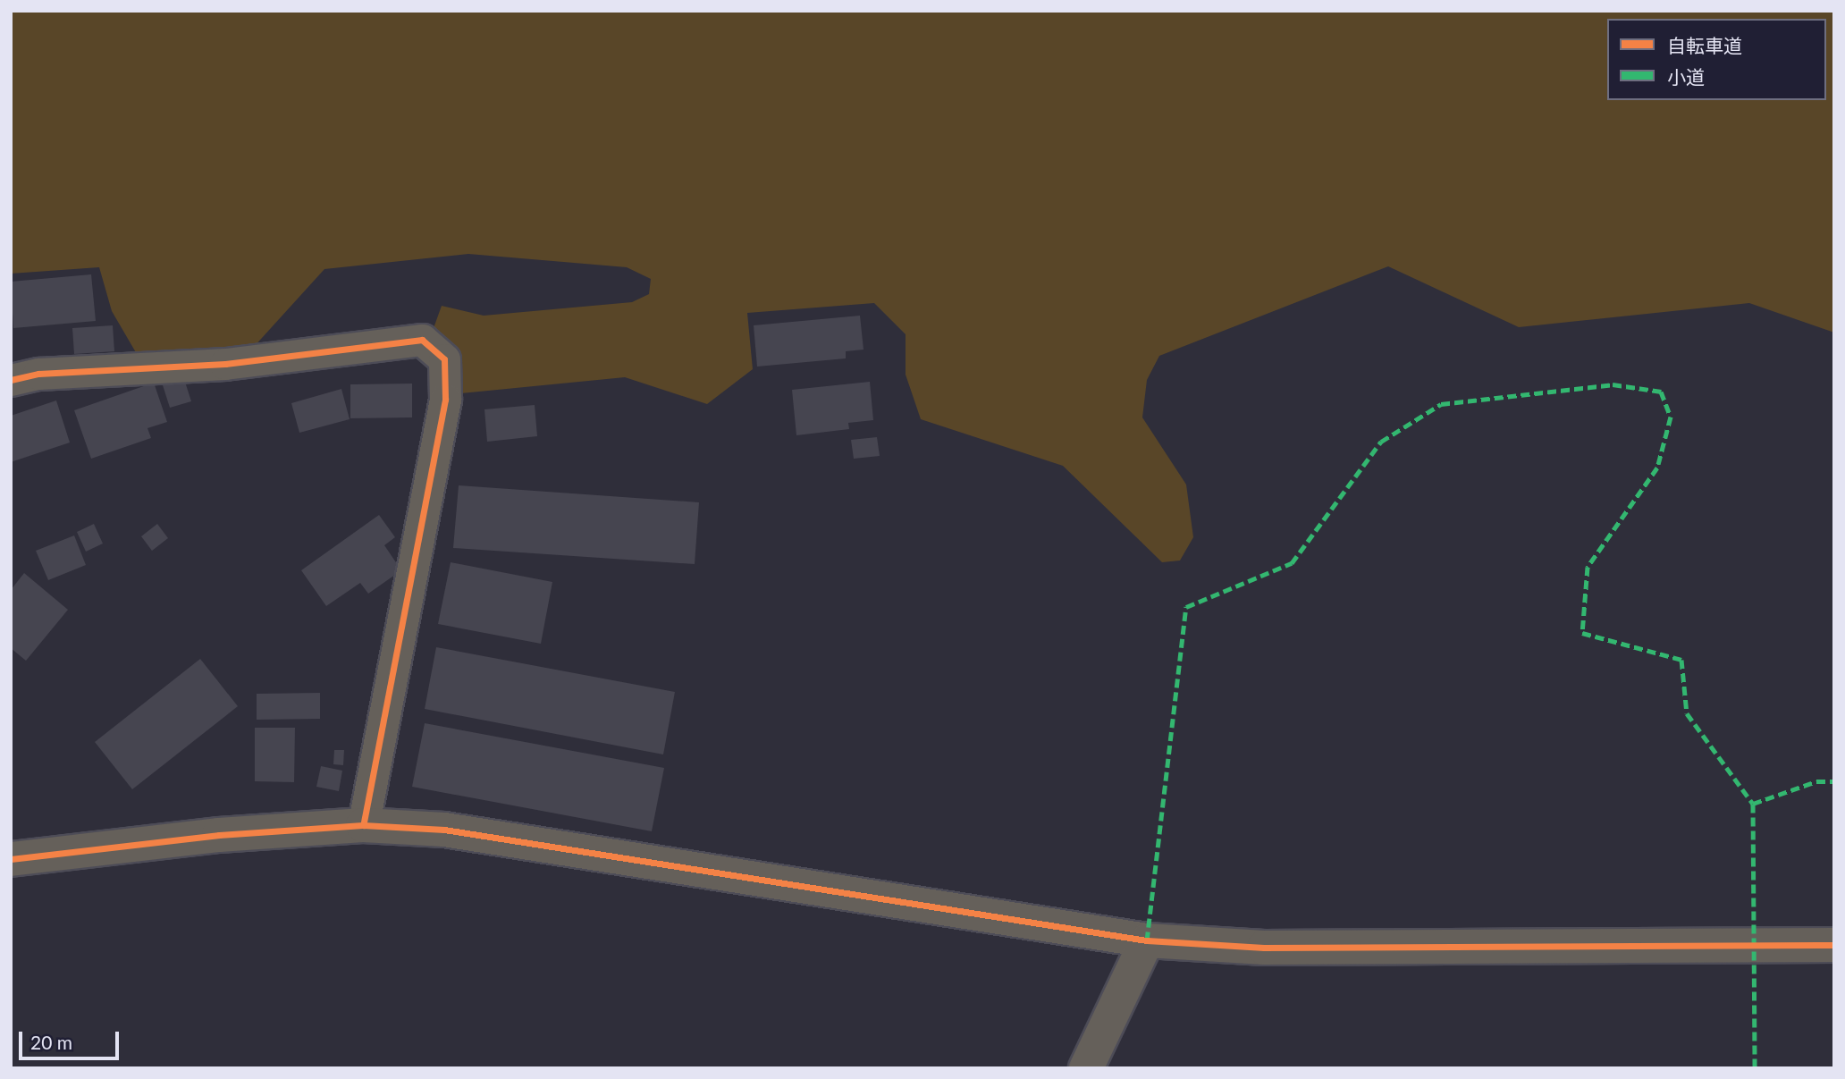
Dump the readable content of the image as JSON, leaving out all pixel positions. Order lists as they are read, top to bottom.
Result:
{
  "legend": ["自転車道", "小道"],
  "scale_bar": "20 m"
}
